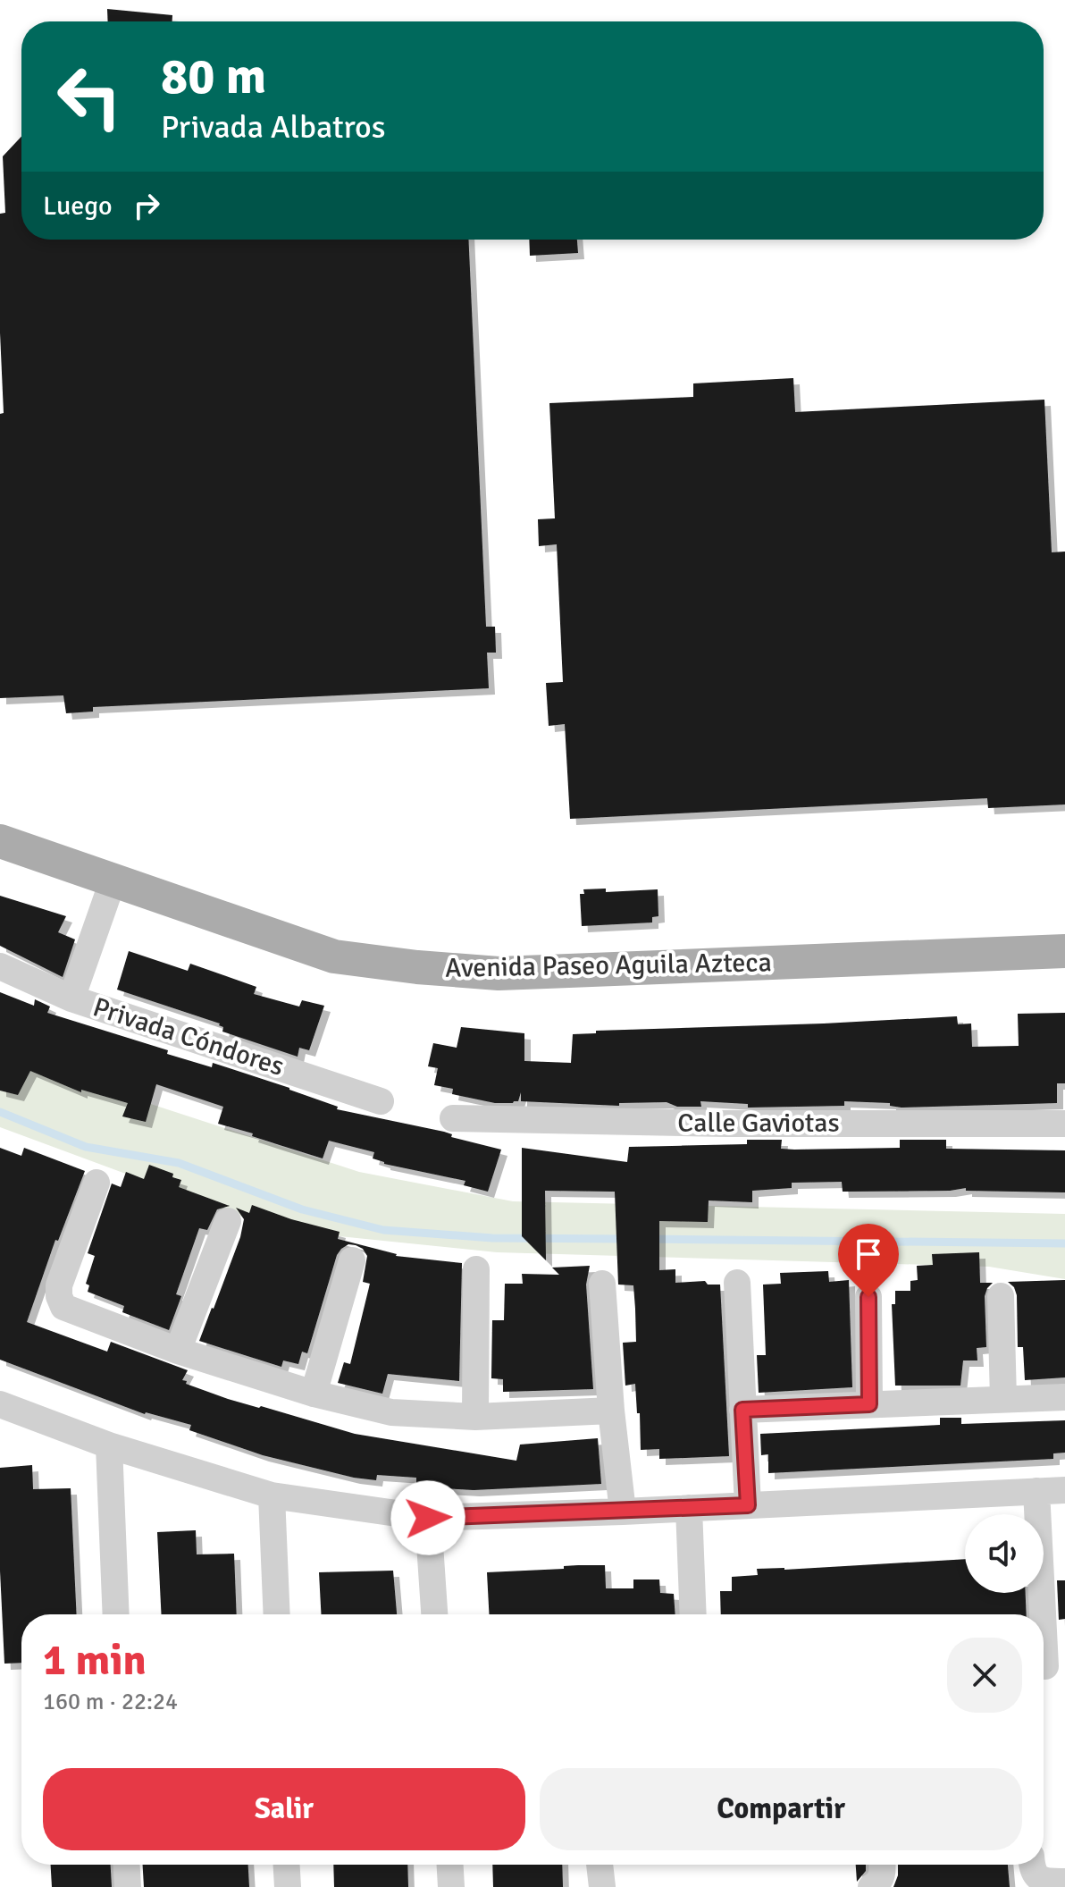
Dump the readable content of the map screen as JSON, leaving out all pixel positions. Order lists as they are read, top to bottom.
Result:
{
  "streets": {
    "main road": ["Avenida Paseo Aguila Azteca"],
    "street": ["Privada Cóndores", "Calle Gaviotas"]
  },
  "page": {
    "turn": ["80 m", "Privada Albatros"],
    "then": "Luego",
    "heading": ["1 min", "160 m · 22:24"],
    "buttons": ["Salir", "Compartir"]
  }
}
